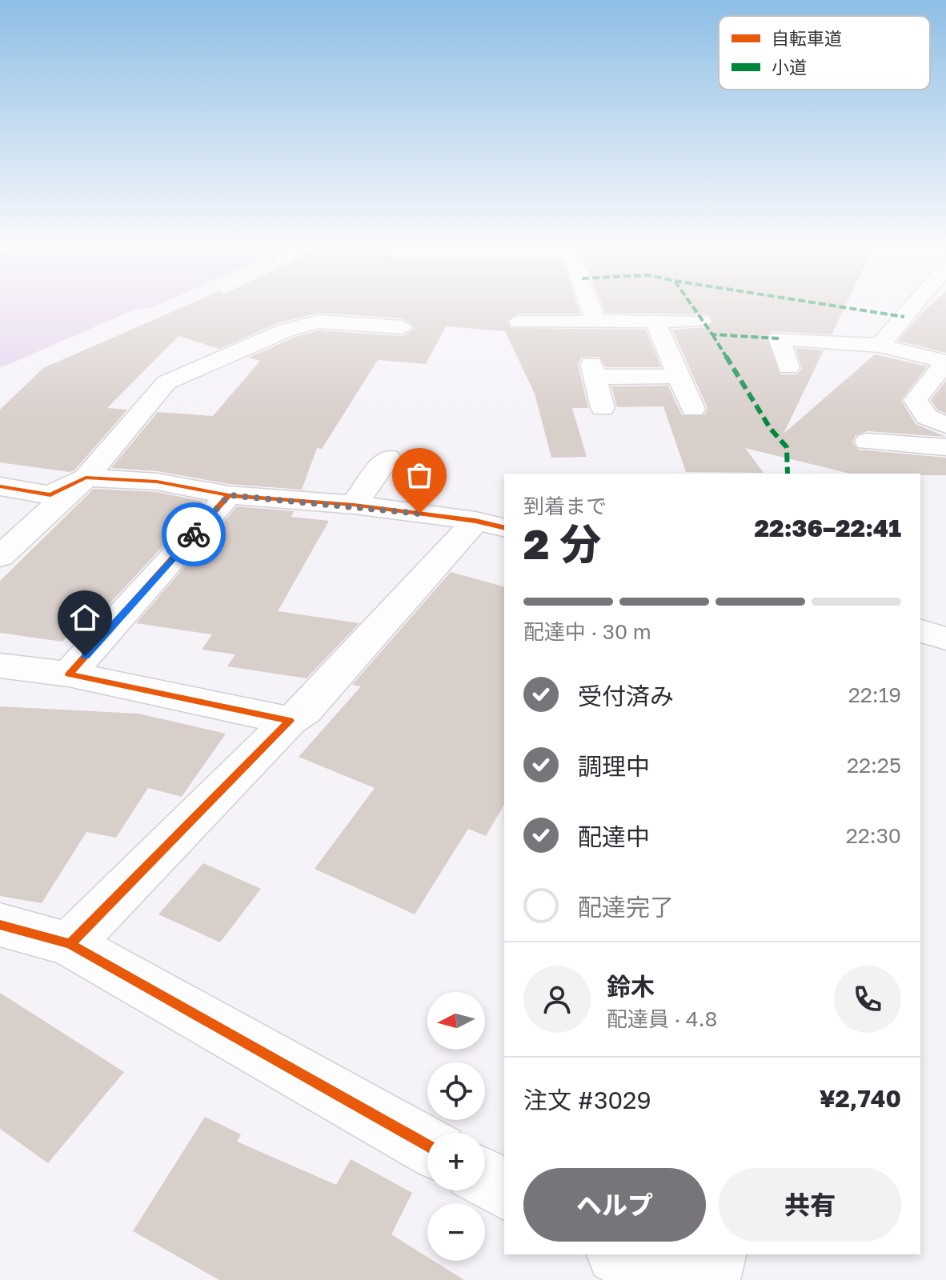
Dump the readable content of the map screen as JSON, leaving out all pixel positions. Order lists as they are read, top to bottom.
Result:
{
  "legend": ["自転車道", "小道"],
  "north": "left",
  "page": {
    "heading": ["2 分", "到着まで", "22:36–22:41"],
    "panel": [
      "鈴木",
      "配達員 · 4.8",
      "注文 #3029",
      "¥2,740"
    ],
    "bar": "配達中 · 30 m",
    "list": [
      ["受付済み", "22:19"],
      ["調理中", "22:25"],
      ["配達中", "22:30"],
      "配達完了"
    ],
    "map_buttons": ["+", "−"],
    "buttons": ["ヘルプ", "共有"]
  }
}
